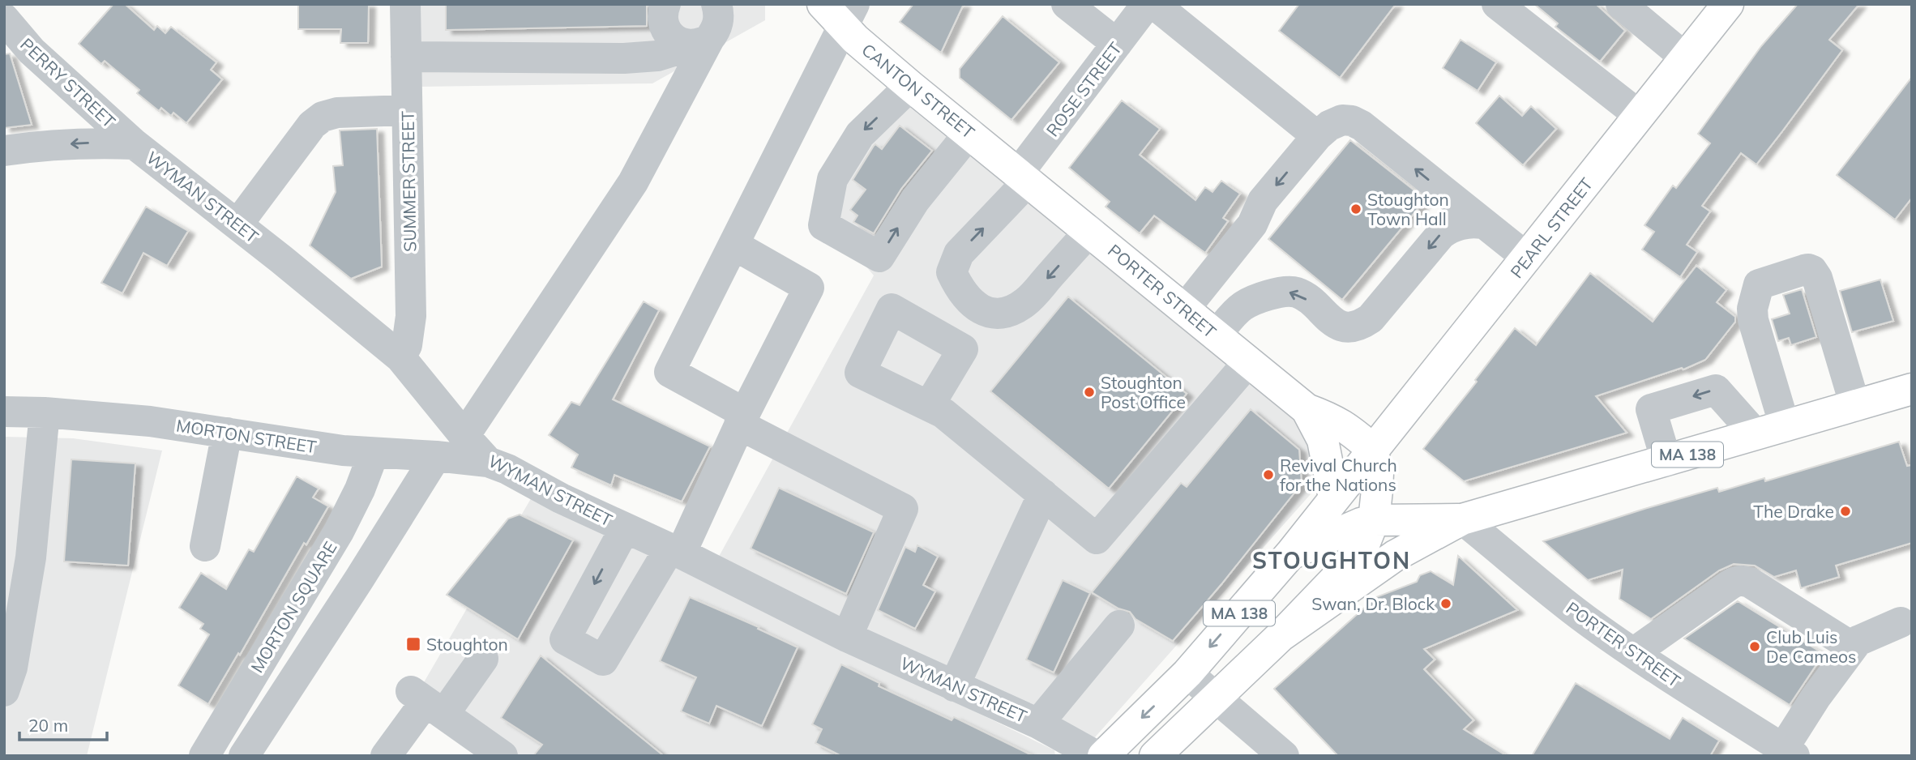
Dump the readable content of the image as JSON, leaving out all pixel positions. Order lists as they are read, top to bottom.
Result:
{
  "streets": {
    "main road": [
      "CANTON STREET",
      "PEARL STREET",
      "PORTER STREET",
      "MA 138"
    ],
    "street": [
      "PERRY STREET",
      "ROSE STREET",
      "SUMMER STREET",
      "WYMAN STREET",
      "MORTON STREET",
      "MORTON SQUARE"
    ]
  },
  "crossings": [
    ["PERRY STREET", "WYMAN STREET"],
    ["ROSE STREET", "CANTON STREET"],
    ["ROSE STREET", "PORTER STREET"],
    ["CANTON STREET", "PORTER STREET"],
    ["SUMMER STREET", "WYMAN STREET"],
    ["WYMAN STREET", "MORTON STREET"],
    ["PEARL STREET", "PORTER STREET"],
    ["PEARL STREET", "MA 138"],
    ["PORTER STREET", "MA 138"],
    ["MORTON STREET", "MORTON SQUARE"]
  ],
  "districts": ["STOUGHTON"],
  "places": {
    "other": [
      "Stoughton Town Hall",
      "Stoughton Post Office",
      "Revival Church for the Nations",
      "The Drake",
      "Swan, Dr. Block",
      "Club Luis De Cameos"
    ],
    "transit": ["Stoughton"]
  },
  "scale_bar": "20 m"
}
